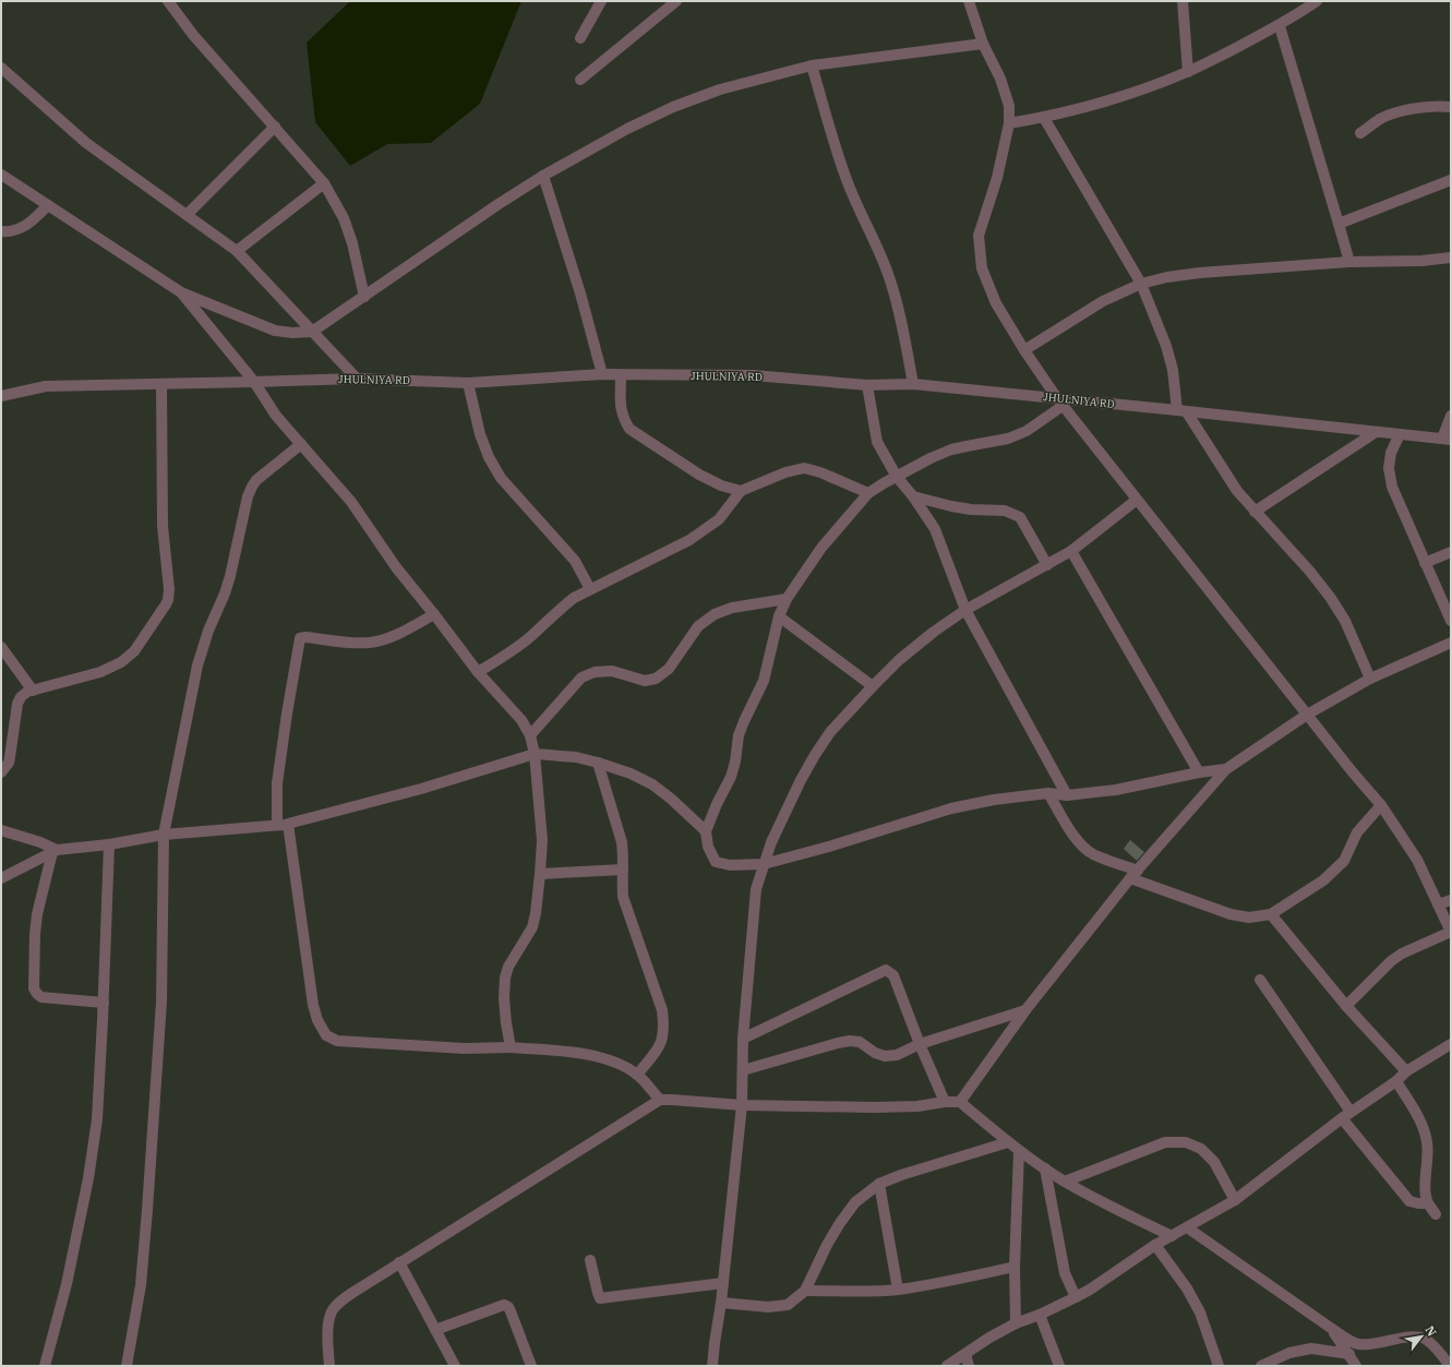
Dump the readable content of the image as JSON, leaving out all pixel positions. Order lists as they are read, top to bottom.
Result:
{
  "streets": {
    "street": ["JHULNIYA RD"]
  },
  "north": "top right"
}
